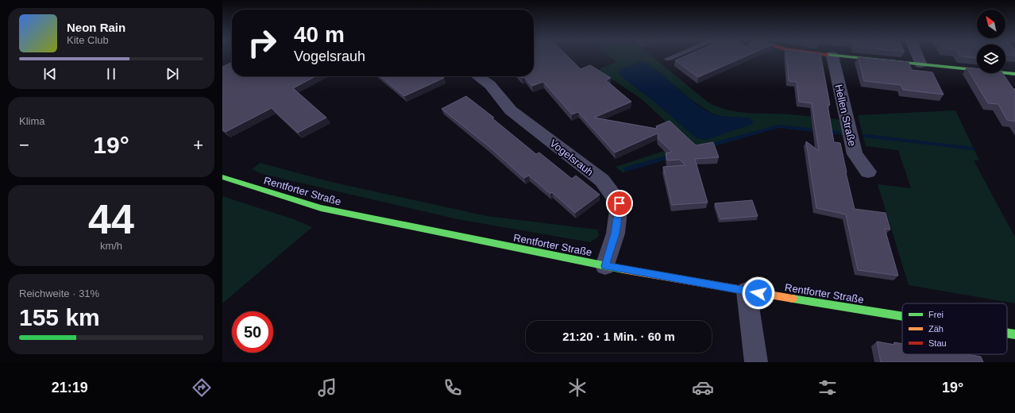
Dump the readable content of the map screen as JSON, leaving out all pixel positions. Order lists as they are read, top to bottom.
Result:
{
  "streets": {
    "main road": ["Rentforter Straße"],
    "street": ["Hellen Straße", "Vogelsrauh"]
  },
  "crossings": [
    ["Vogelsrauh", "Rentforter Straße"]
  ],
  "legend": ["Frei", "Zäh", "Stau"],
  "north": "top left",
  "page": {
    "turn": ["40 m", "Vogelsrauh"],
    "song": ["Neon Rain", "Kite Club"],
    "tile": [
      "Klima",
      ["44", "km/h"],
      ["Reichweite · 31%", "155 km"]
    ],
    "heat": ["−", "19°", "+"],
    "limit": "50",
    "trip": "21:20 · 1 Min. · 60 m",
    "tabs": ["21:19", "19°"]
  }
}
